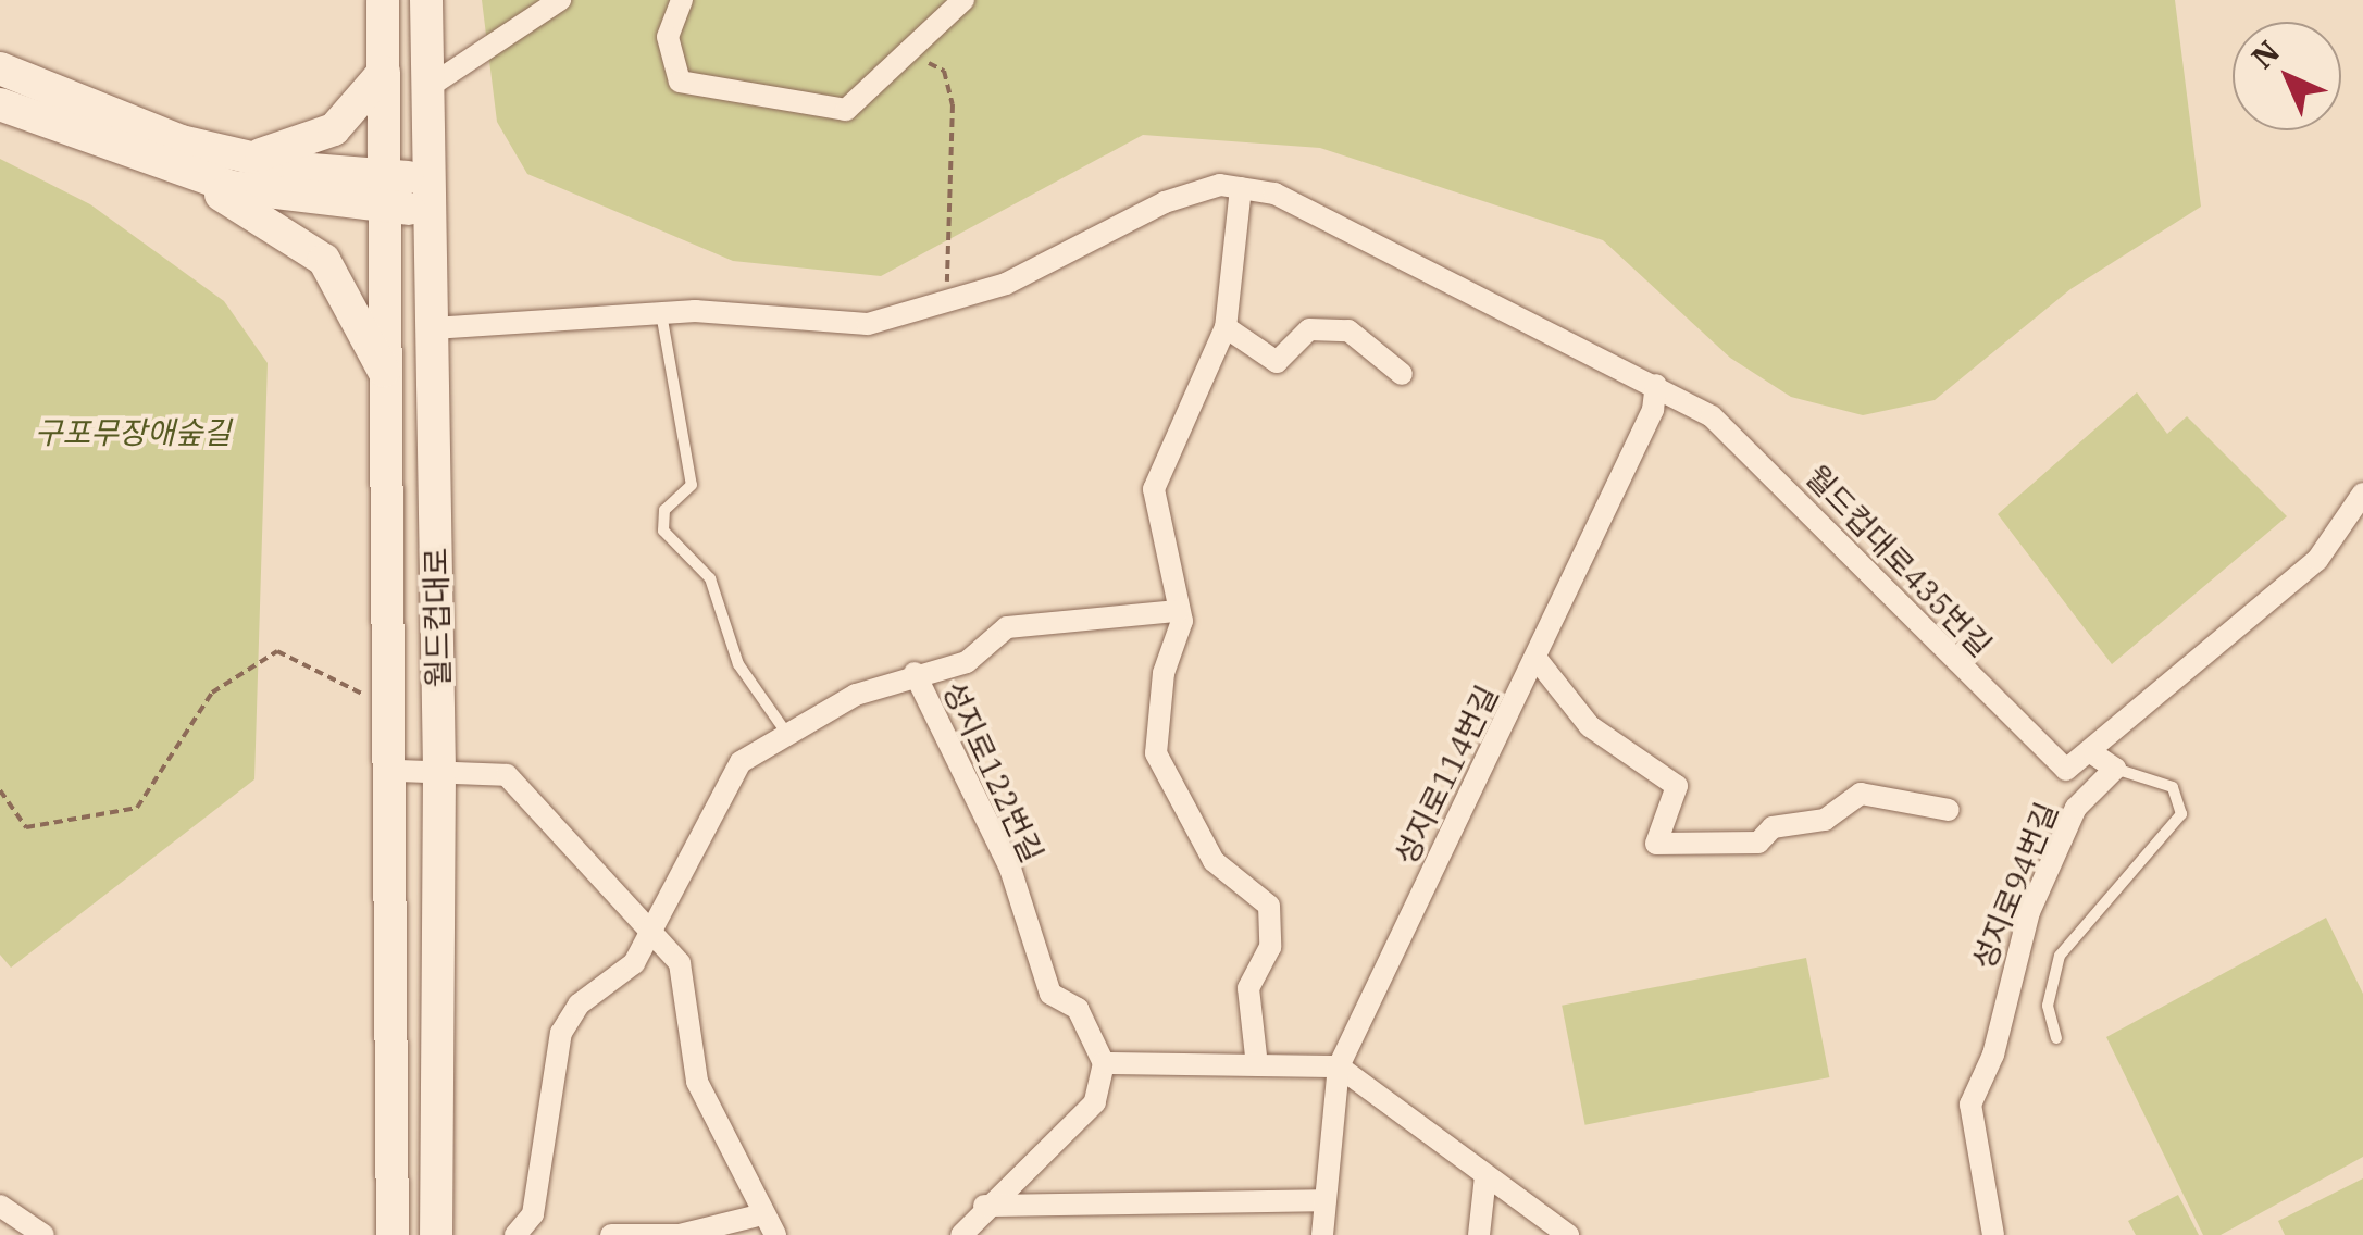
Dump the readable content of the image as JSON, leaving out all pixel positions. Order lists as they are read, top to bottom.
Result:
{
  "streets": {
    "main road": ["월드컵대로"],
    "street": [
      "월드컵대로435번길",
      "성지로122번길",
      "성지로114번길",
      "성지로94번길"
    ]
  },
  "crossings": [
    ["월드컵대로435번길", "성지로114번길"],
    ["월드컵대로435번길", "성지로94번길"]
  ],
  "parks": ["구포무장애숲길"],
  "north": "top left"
}
